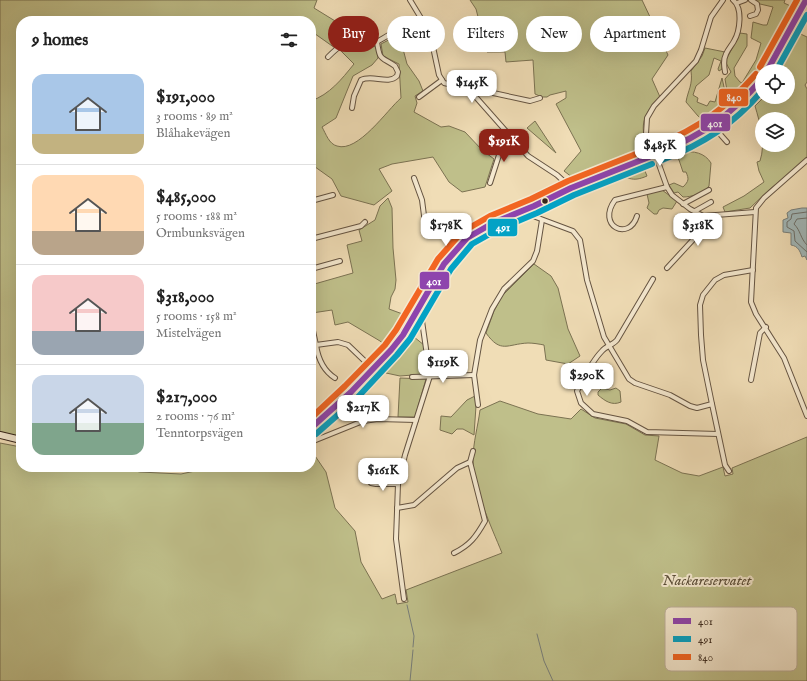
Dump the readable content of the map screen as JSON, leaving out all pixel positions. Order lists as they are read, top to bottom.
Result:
{
  "parks": ["Nackareservatet"],
  "lines": ["transit line 401", "transit line 840", "transit line 491"],
  "legend": ["401", "491", "840"],
  "page": {
    "chip": [
      "Buy",
      "Rent",
      "Filters",
      "New",
      "Apartment"
    ],
    "heading": "9 homes",
    "list": [
      {
        "name": "$191,000",
        "note": "3 rooms · 89 m² · Blåhakevägen"
      },
      {
        "name": "$485,000",
        "note": "5 rooms · 188 m² · Ormbunksvägen"
      },
      {
        "name": "$318,000",
        "note": "5 rooms · 158 m² · Mistelvägen"
      },
      {
        "name": "$217,000",
        "note": "2 rooms · 76 m² · Tenntorpsvägen"
      }
    ],
    "price": [
      "$145K",
      "$191K",
      "$485K",
      "$178K",
      "$318K",
      "$119K",
      "$290K",
      "$217K",
      "$161K"
    ]
  }
}
